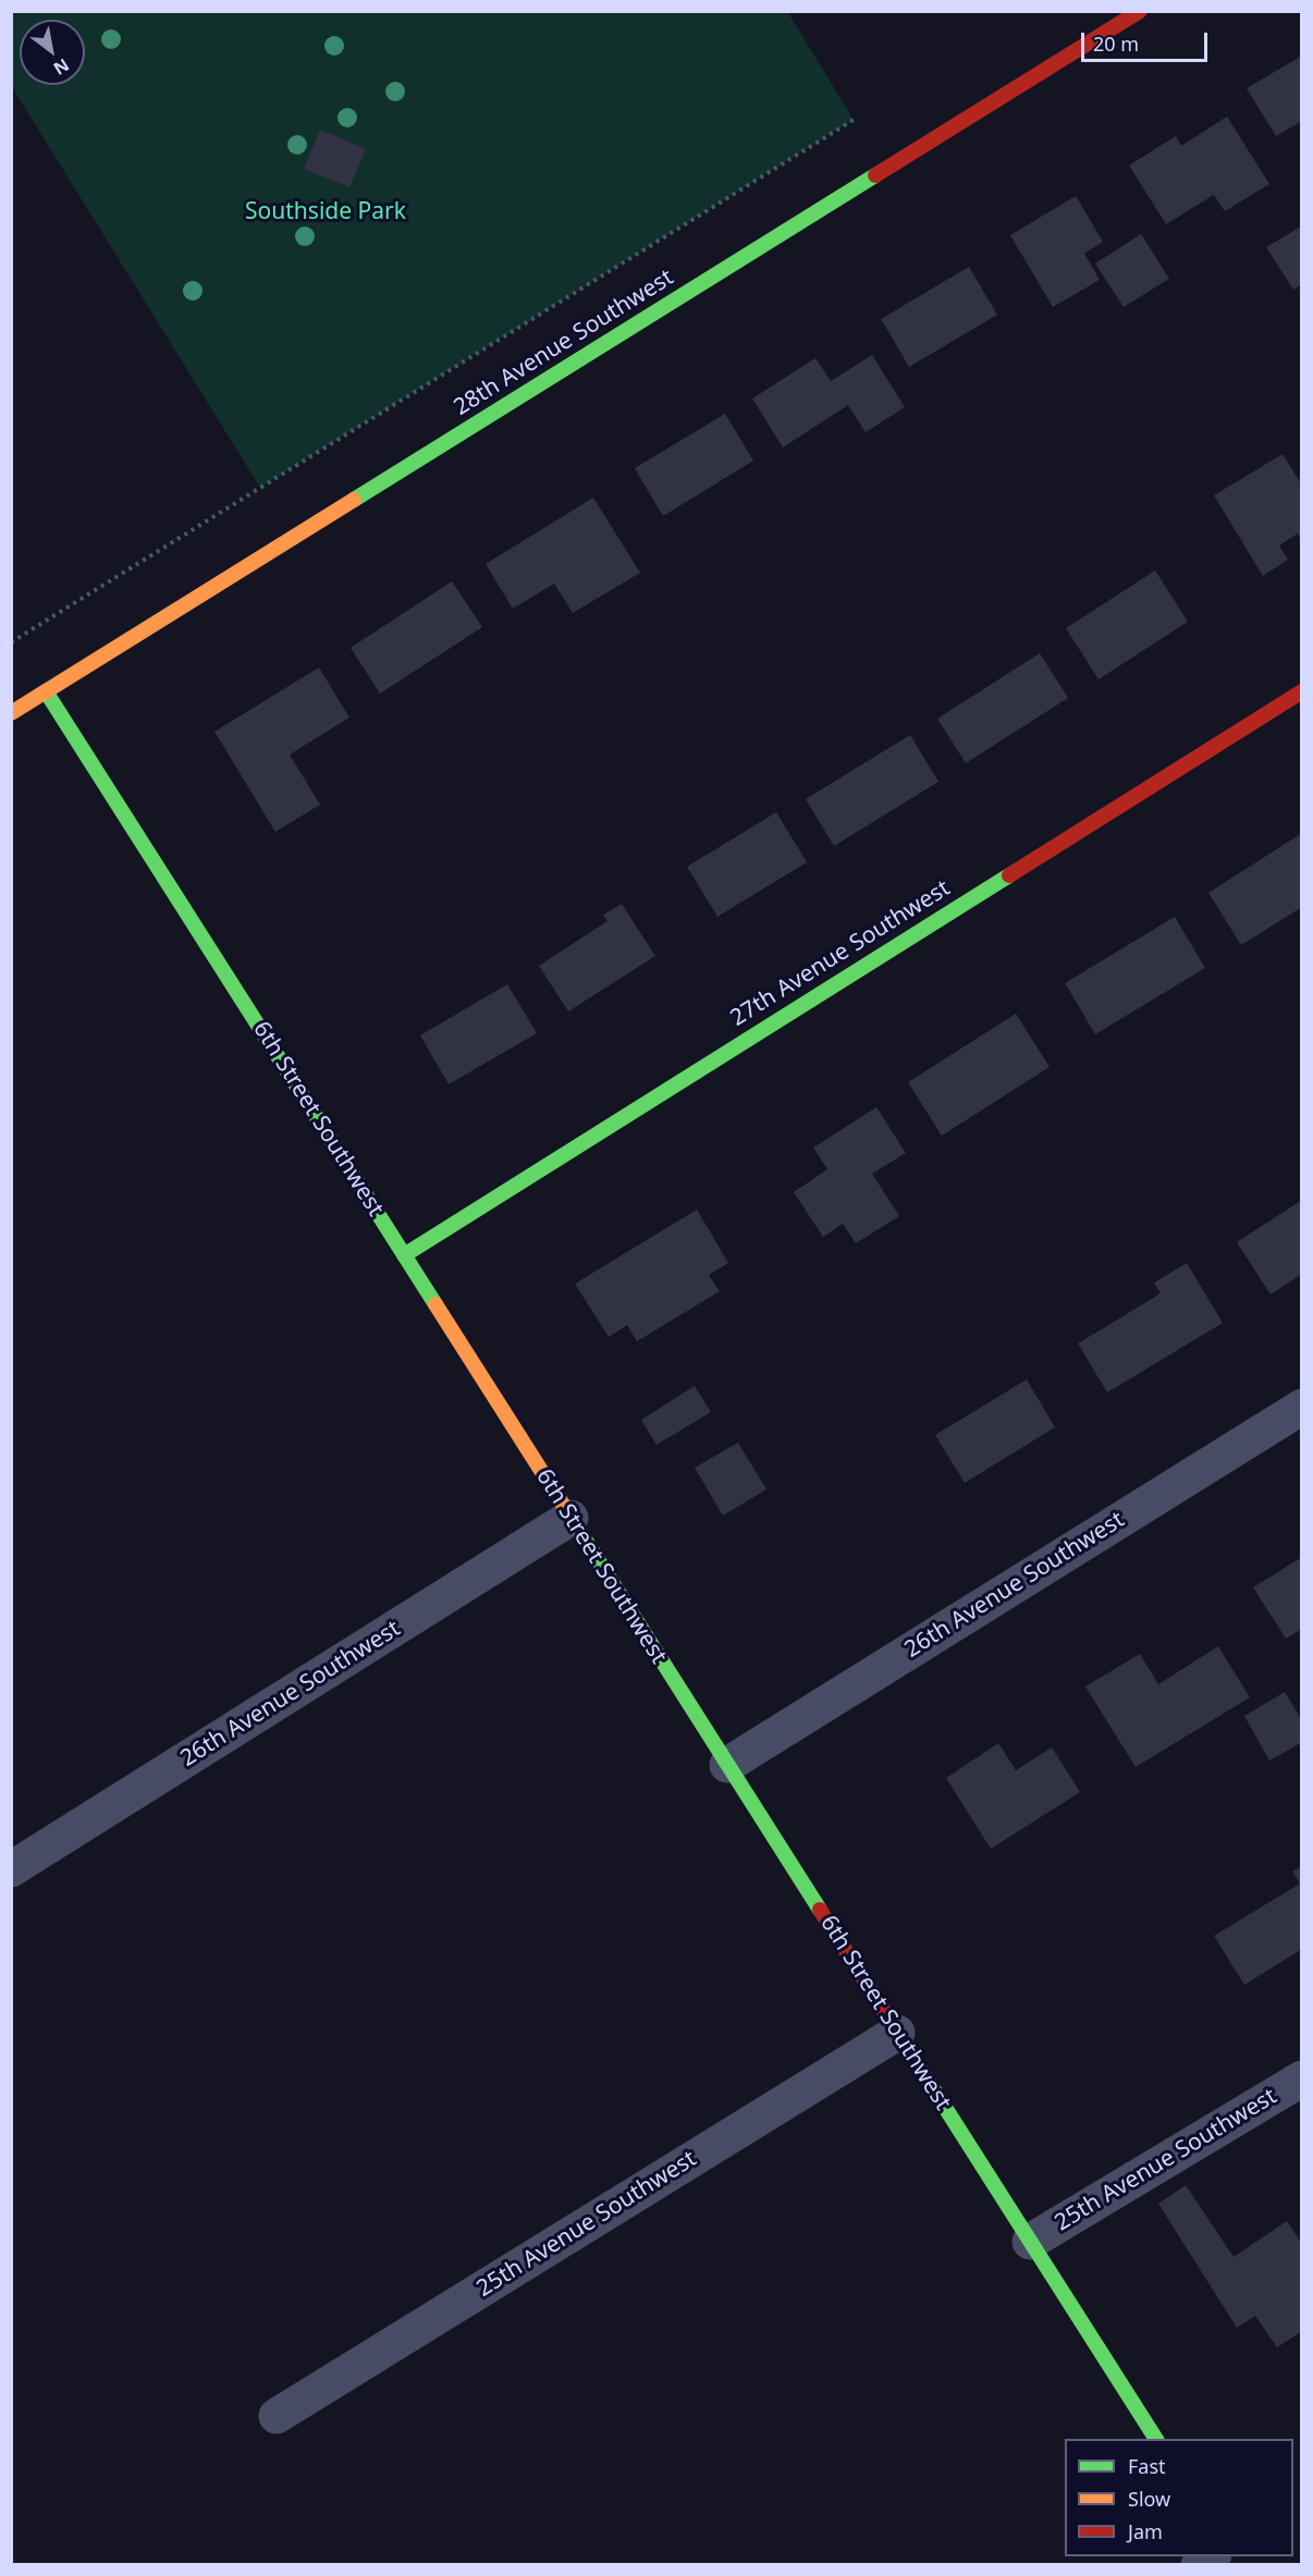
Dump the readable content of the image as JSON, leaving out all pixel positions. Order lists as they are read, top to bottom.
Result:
{
  "streets": {
    "street": [
      "28th Avenue Southwest",
      "27th Avenue Southwest",
      "6th Street Southwest",
      "26th Avenue Southwest",
      "25th Avenue Southwest"
    ]
  },
  "crossings": [
    ["28th Avenue Southwest", "6th Street Southwest"],
    ["27th Avenue Southwest", "6th Street Southwest"],
    ["6th Street Southwest", "26th Avenue Southwest"],
    ["6th Street Southwest", "25th Avenue Southwest"]
  ],
  "parks": ["Southside Park"],
  "legend": ["Fast", "Slow", "Jam"],
  "scale_bar": "20 m",
  "north": "bottom right"
}
